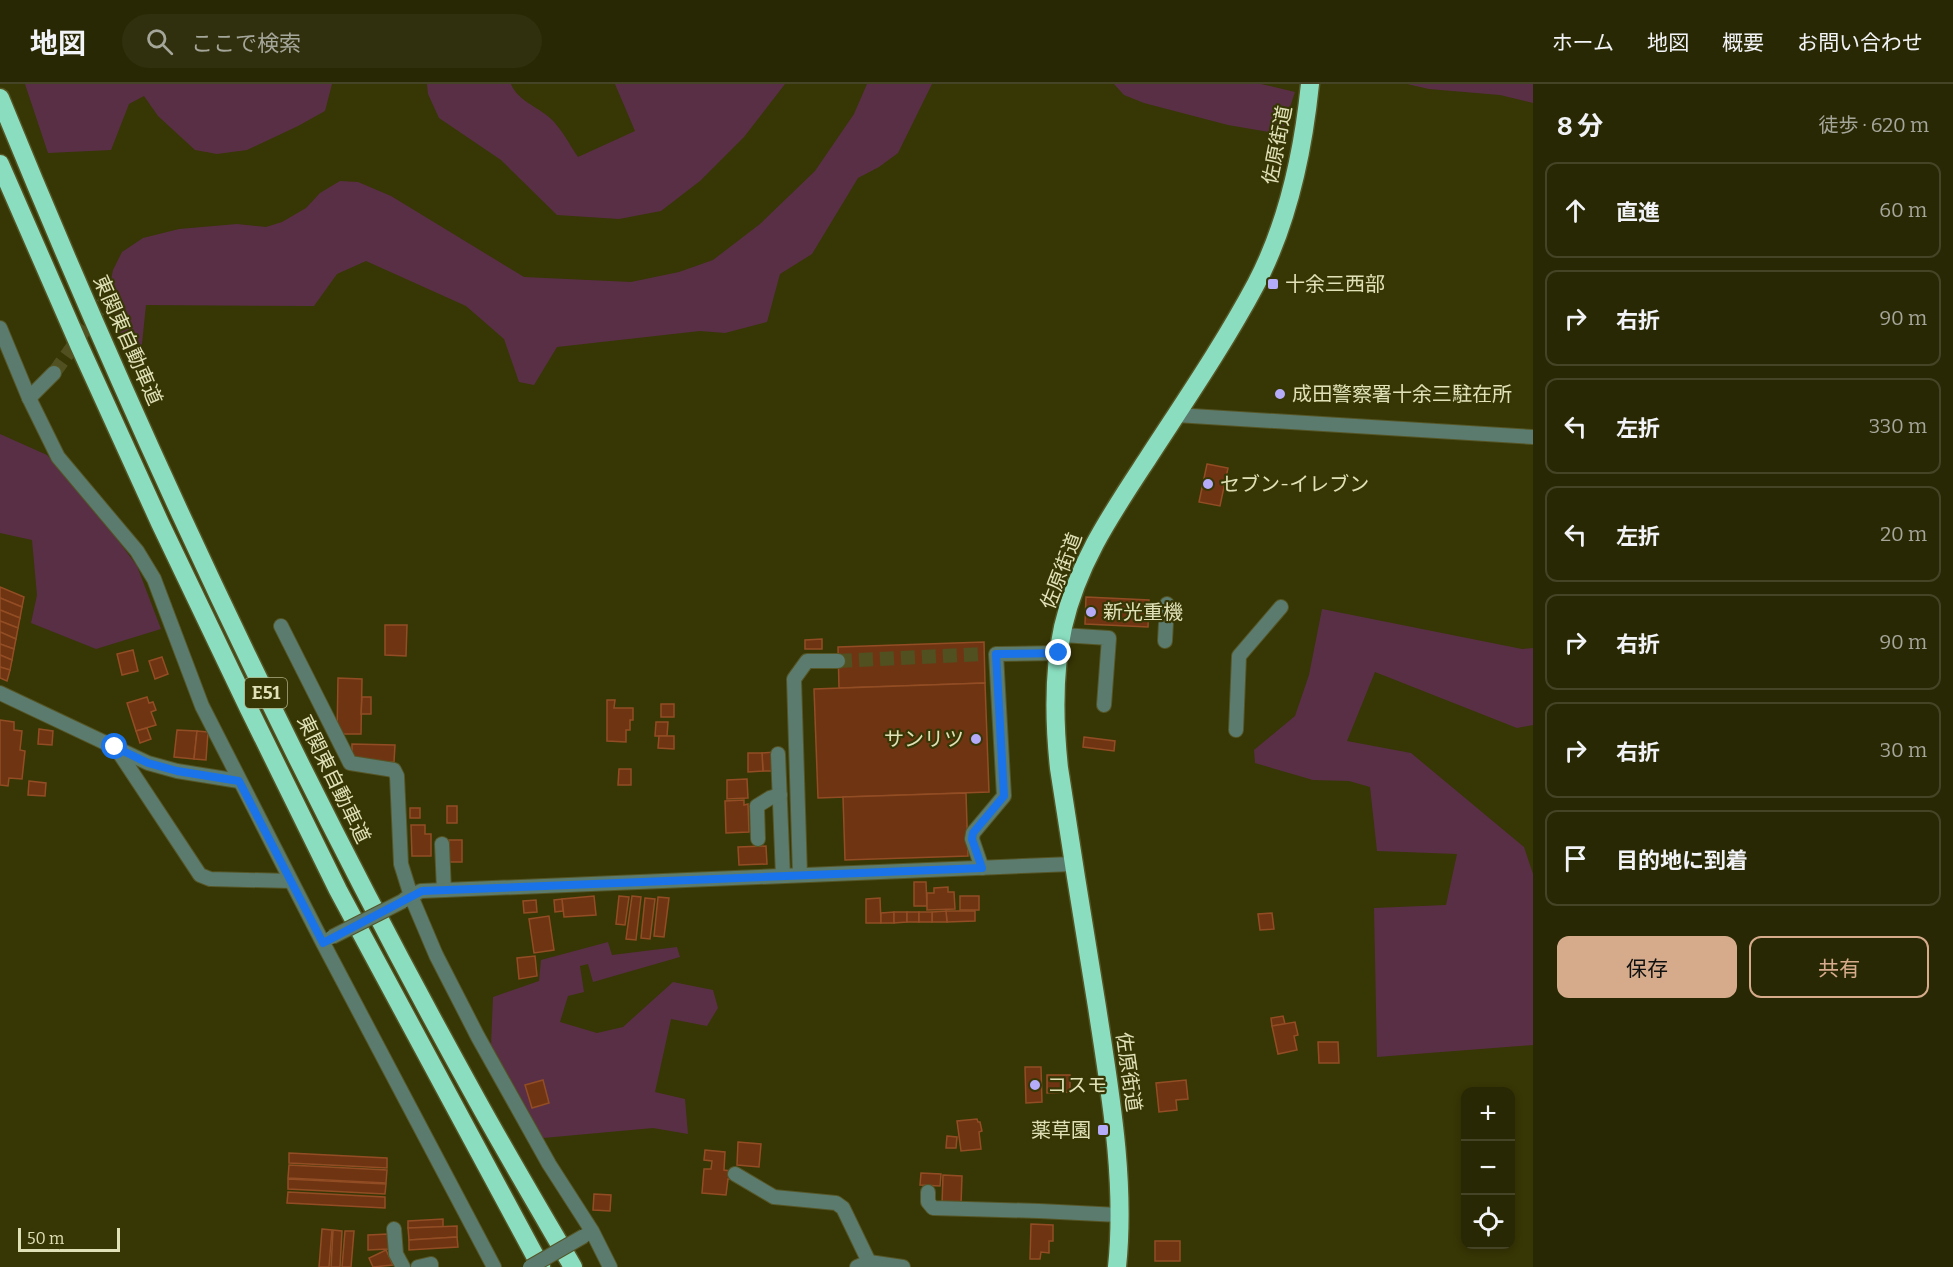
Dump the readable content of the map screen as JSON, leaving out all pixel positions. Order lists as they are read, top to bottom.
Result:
{
  "streets": {
    "highway": ["佐原街道", "東関東自動車道", "E51"]
  },
  "places": {
    "transit": ["十余三西部", "薬草園"],
    "other": [
      "成田警察署十余三駐在所",
      "セブン-イレブン",
      "新光重機",
      "サンリツ",
      "コスモ"
    ]
  },
  "scale_bar": "50 m",
  "page": {
    "header": "地図",
    "search": "ここで検索",
    "nav": [
      "ホーム",
      "地図",
      "概要",
      "お問い合わせ"
    ],
    "heading": ["8 分", "徒歩 · 620 m"],
    "list": [
      ["直進", "60 m"],
      ["右折", "90 m"],
      ["左折", "330 m"],
      ["左折", "20 m"],
      ["右折", "90 m"],
      ["右折", "30 m"],
      "目的地に到着"
    ],
    "buttons": ["保存", "共有"],
    "map_buttons": ["+", "−"],
    "scale": "50 m"
  }
}
